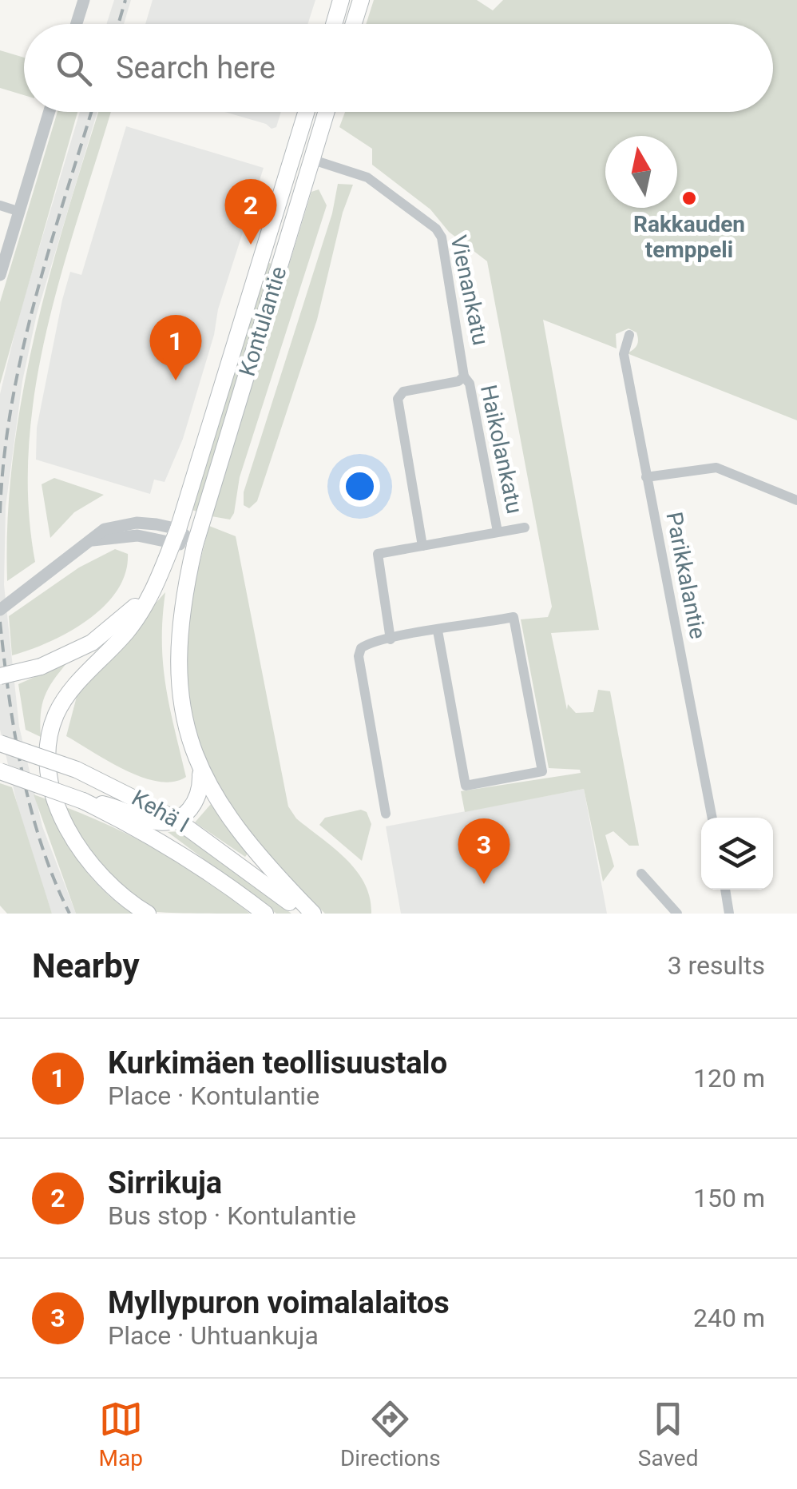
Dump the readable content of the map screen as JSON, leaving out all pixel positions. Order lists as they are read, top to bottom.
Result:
{
  "streets": {
    "main road": ["Kontulantie", "Kehä I"],
    "street": ["Vienankatu", "Haikolankatu", "Parikkalantie"]
  },
  "crossings": [
    ["Vienankatu", "Kontulantie"],
    ["Vienankatu", "Haikolankatu"]
  ],
  "places": ["Rakkauden temppeli"],
  "north": "top",
  "page": {
    "search": "Search here",
    "pins": ["2", "1", "3"],
    "heading": ["Nearby", "3 results"],
    "list": [
      {
        "mark": "1",
        "name": "Kurkimäen teollisuustalo",
        "note": "Place · Kontulantie",
        "value": "120 m"
      },
      {
        "mark": "2",
        "name": "Sirrikuja",
        "note": "Bus stop · Kontulantie",
        "value": "150 m"
      },
      {
        "mark": "3",
        "name": "Myllypuron voimalalaitos",
        "note": "Place · Uhtuankuja",
        "value": "240 m"
      }
    ],
    "nav": ["Map", "Directions", "Saved"]
  }
}
